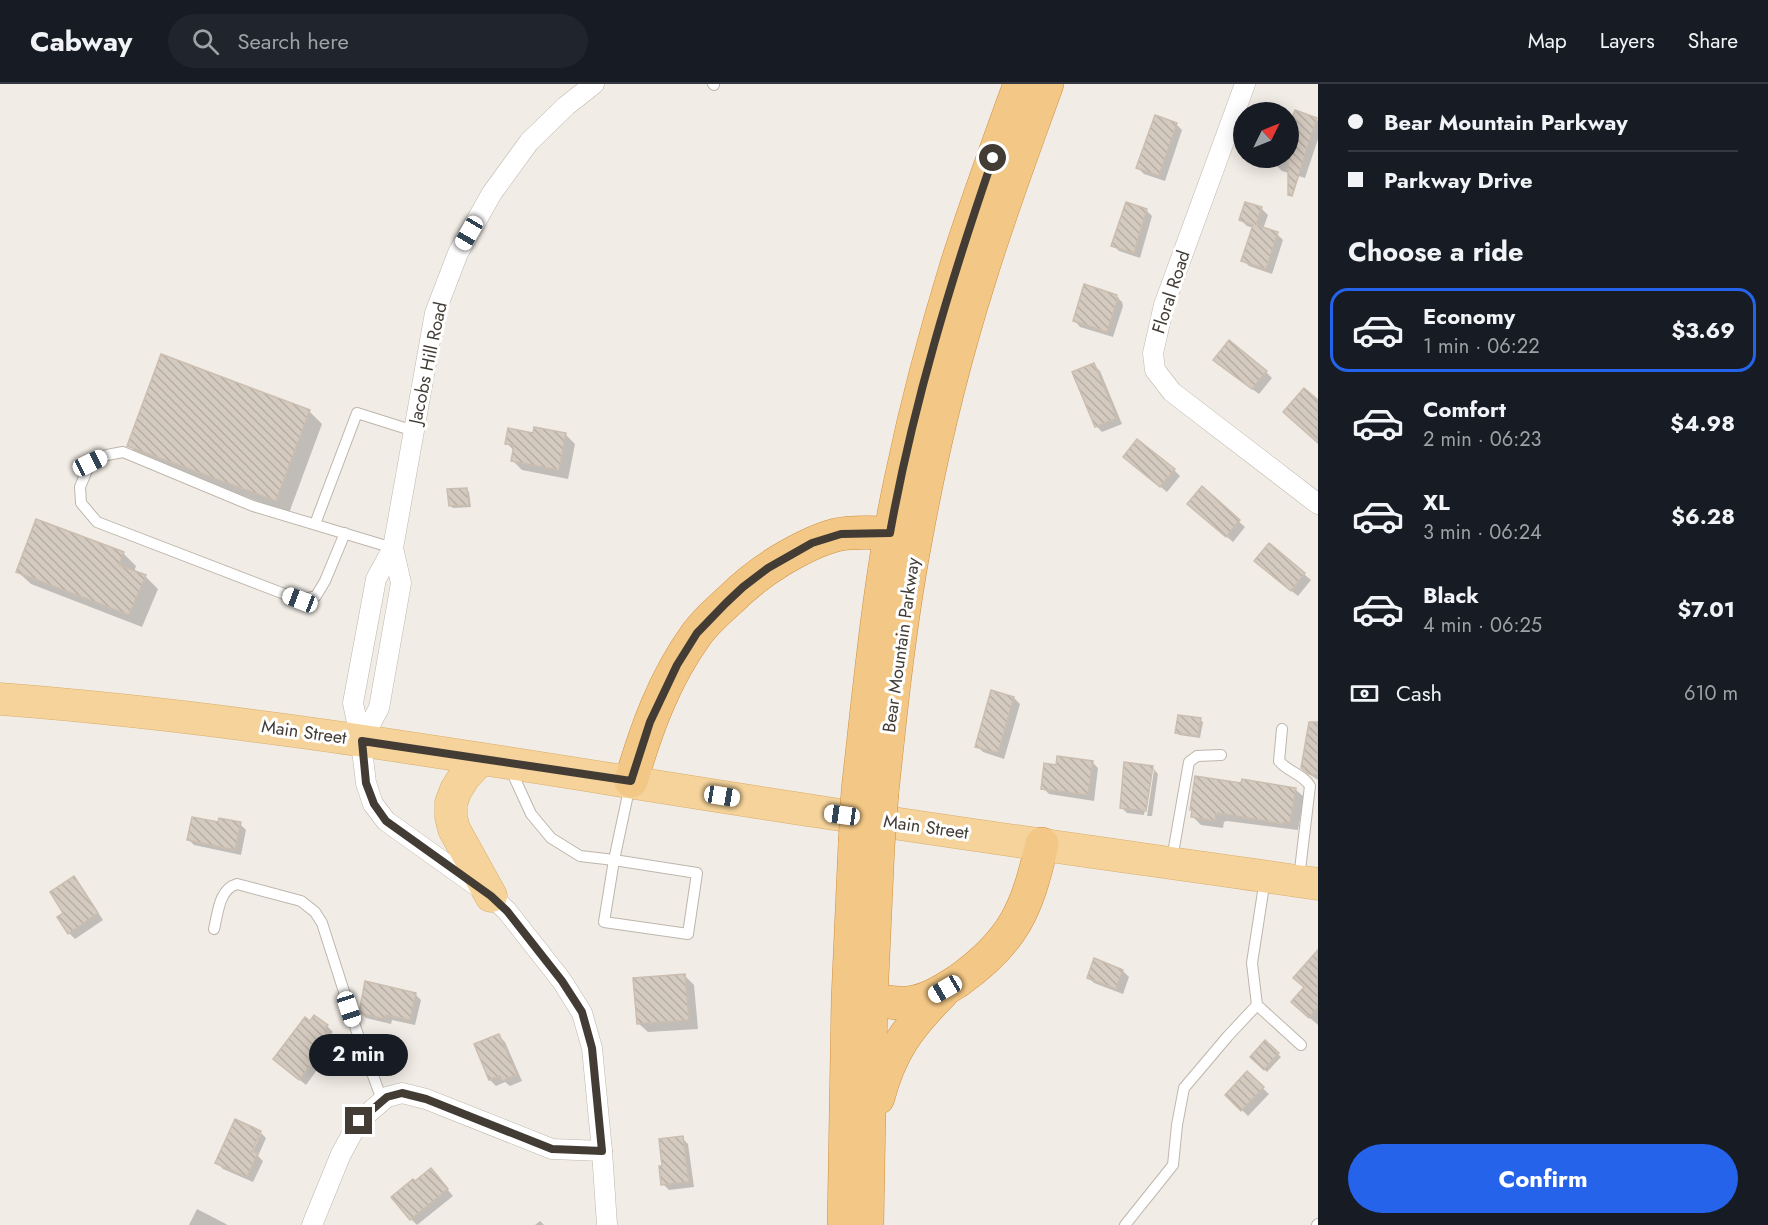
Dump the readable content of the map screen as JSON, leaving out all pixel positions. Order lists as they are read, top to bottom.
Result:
{
  "streets": {
    "highway": ["Bear Mountain Parkway"],
    "main road": ["Main Street"],
    "street": ["Floral Road", "Jacobs Hill Road"]
  },
  "crossings": [
    ["Jacobs Hill Road", "Main Street"]
  ],
  "north": "top right",
  "page": {
    "header": "Cabway",
    "search": "Search here",
    "nav": ["Map", "Layers", "Share"],
    "banner": ["Bear Mountain Parkway", "Parkway Drive"],
    "heading": "Choose a ride",
    "list": [
      {
        "name": "Economy",
        "note": "1 min · 06:22",
        "value": "$3.69"
      },
      {
        "name": "Comfort",
        "note": "2 min · 06:23",
        "value": "$4.98"
      },
      {
        "name": "XL",
        "note": "3 min · 06:24",
        "value": "$6.28"
      },
      {
        "name": "Black",
        "note": "4 min · 06:25",
        "value": "$7.01"
      }
    ],
    "pay": ["Cash", "610 m"],
    "bubble": "2 min",
    "buttons": "Confirm"
  }
}
